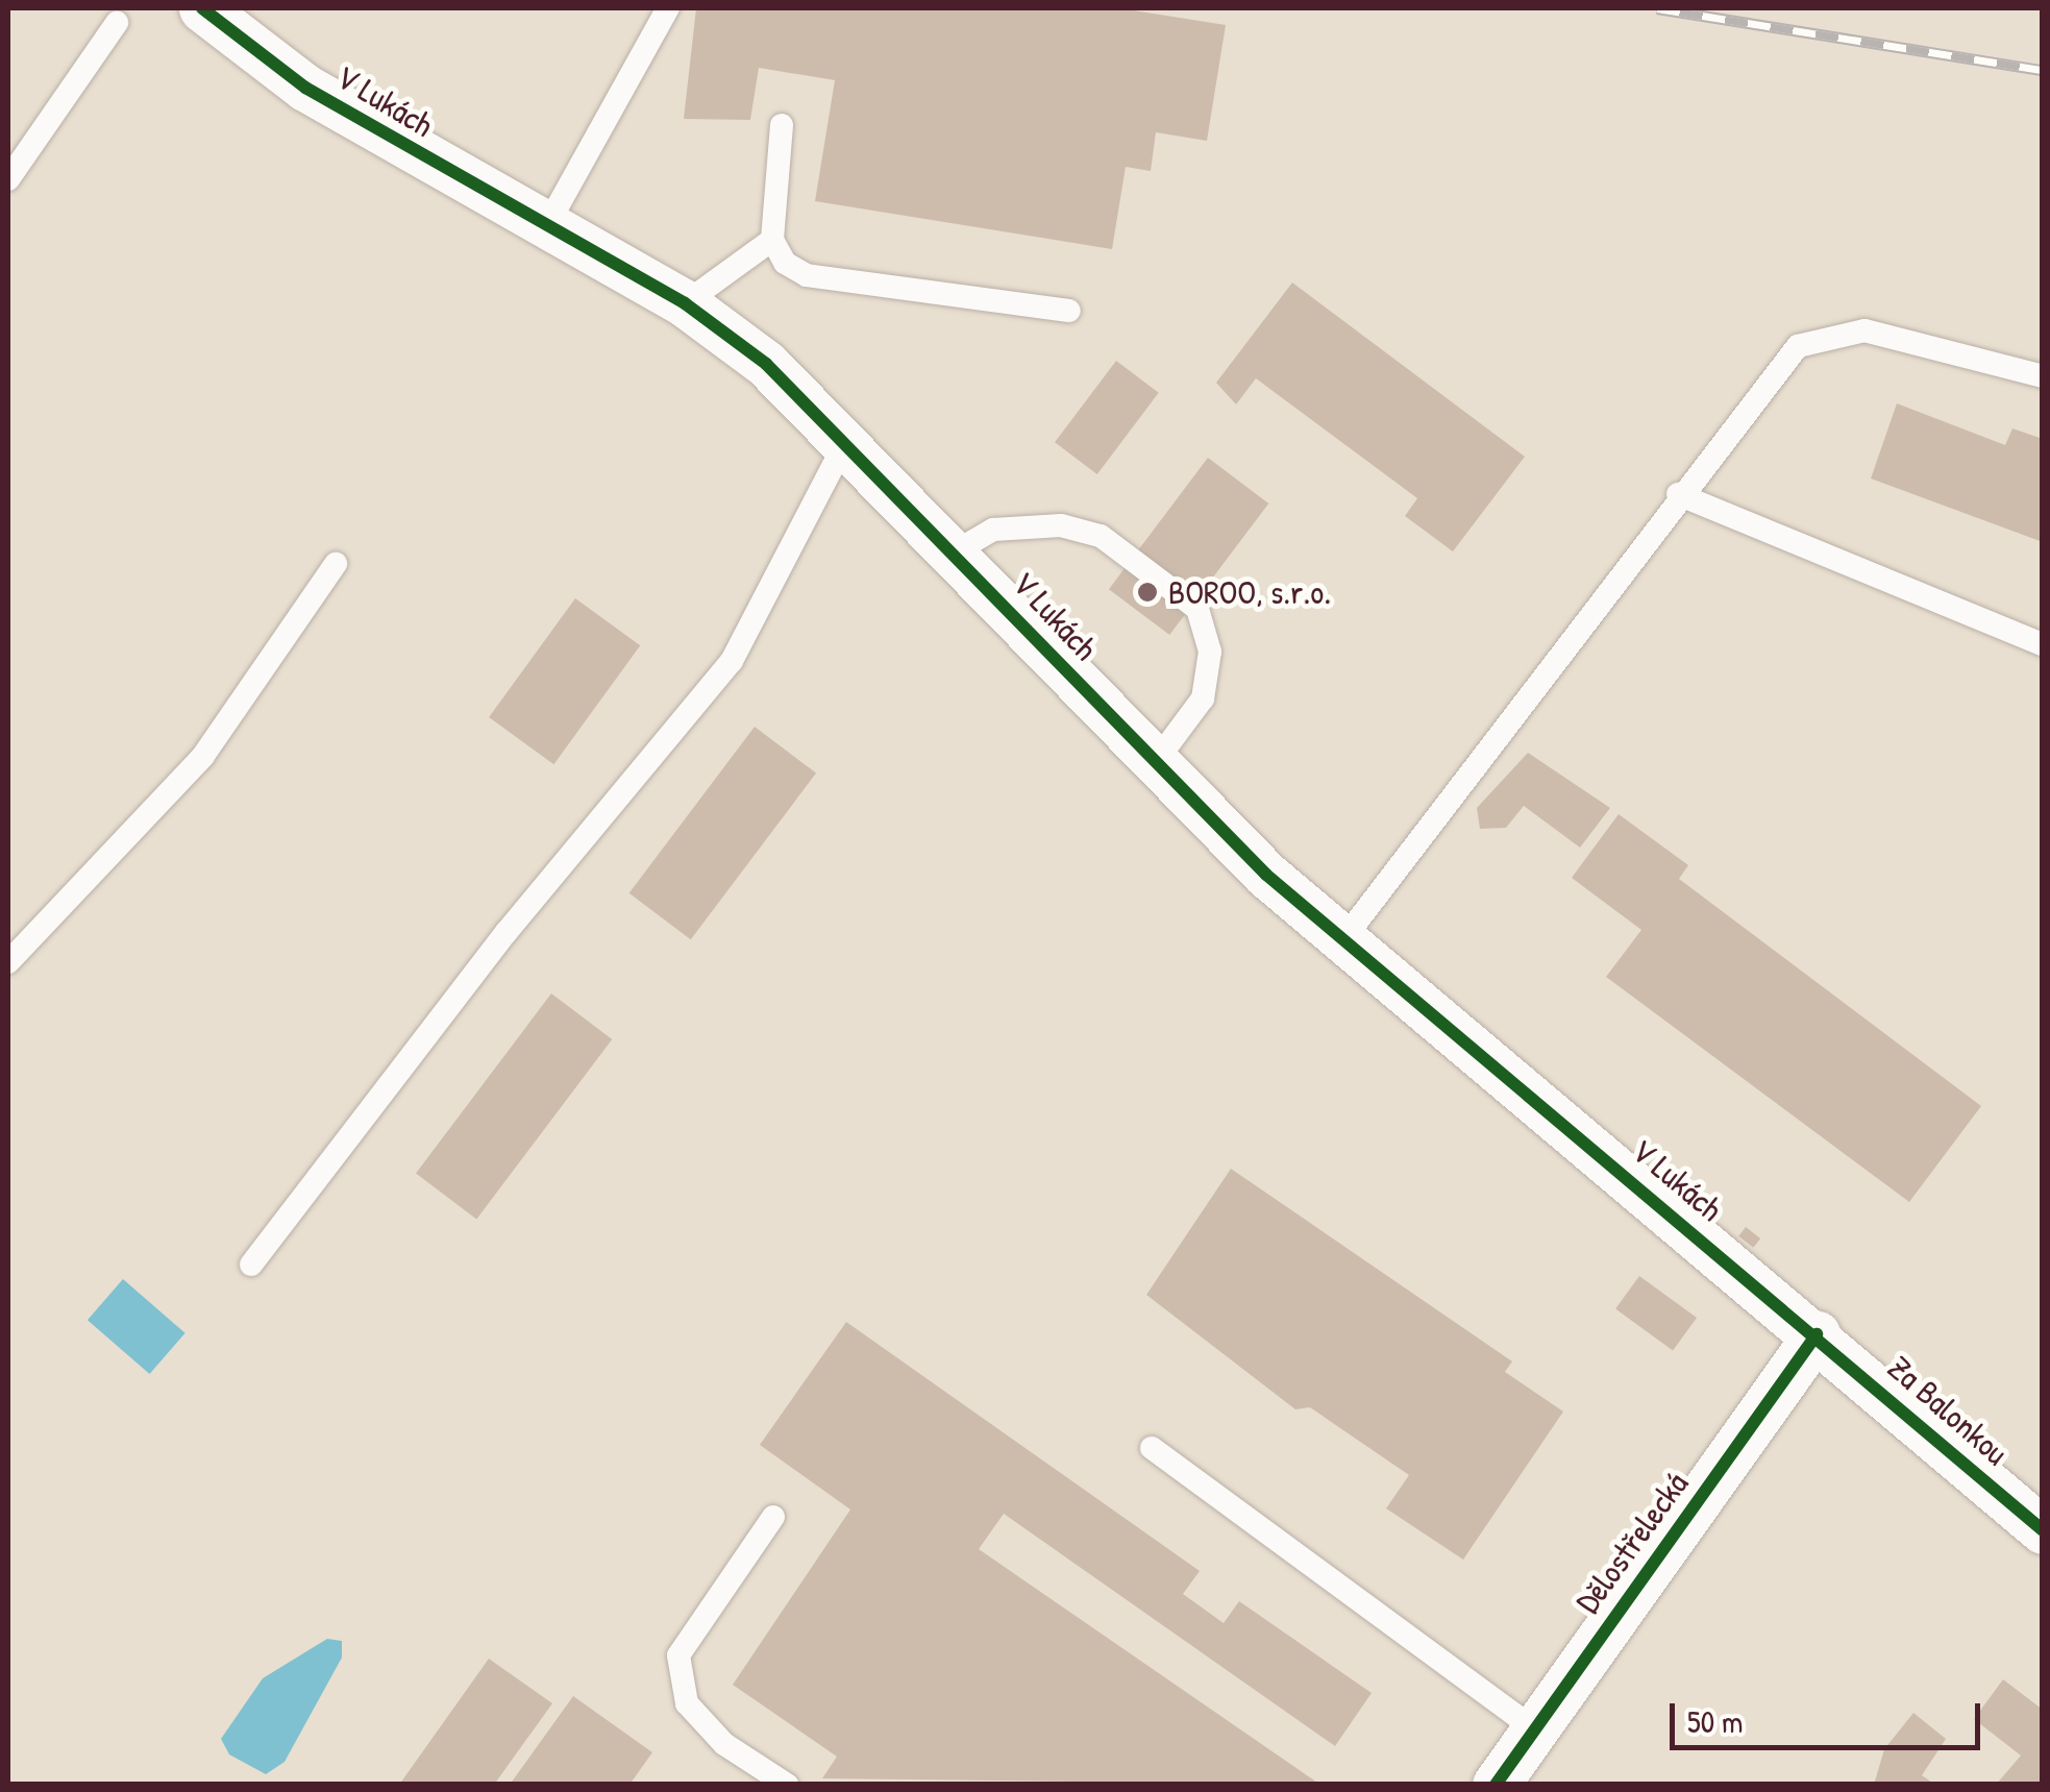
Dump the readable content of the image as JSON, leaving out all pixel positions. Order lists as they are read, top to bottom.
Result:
{
  "streets": {
    "street": ["V Lukách", "Za Balonkou", "Dělostřelecká"]
  },
  "crossings": [
    ["V Lukách", "Za Balonkou"],
    ["V Lukách", "Dělostřelecká"],
    ["Za Balonkou", "Dělostřelecká"]
  ],
  "places": ["BOROO, s.r.o."],
  "scale_bar": "50 m"
}
